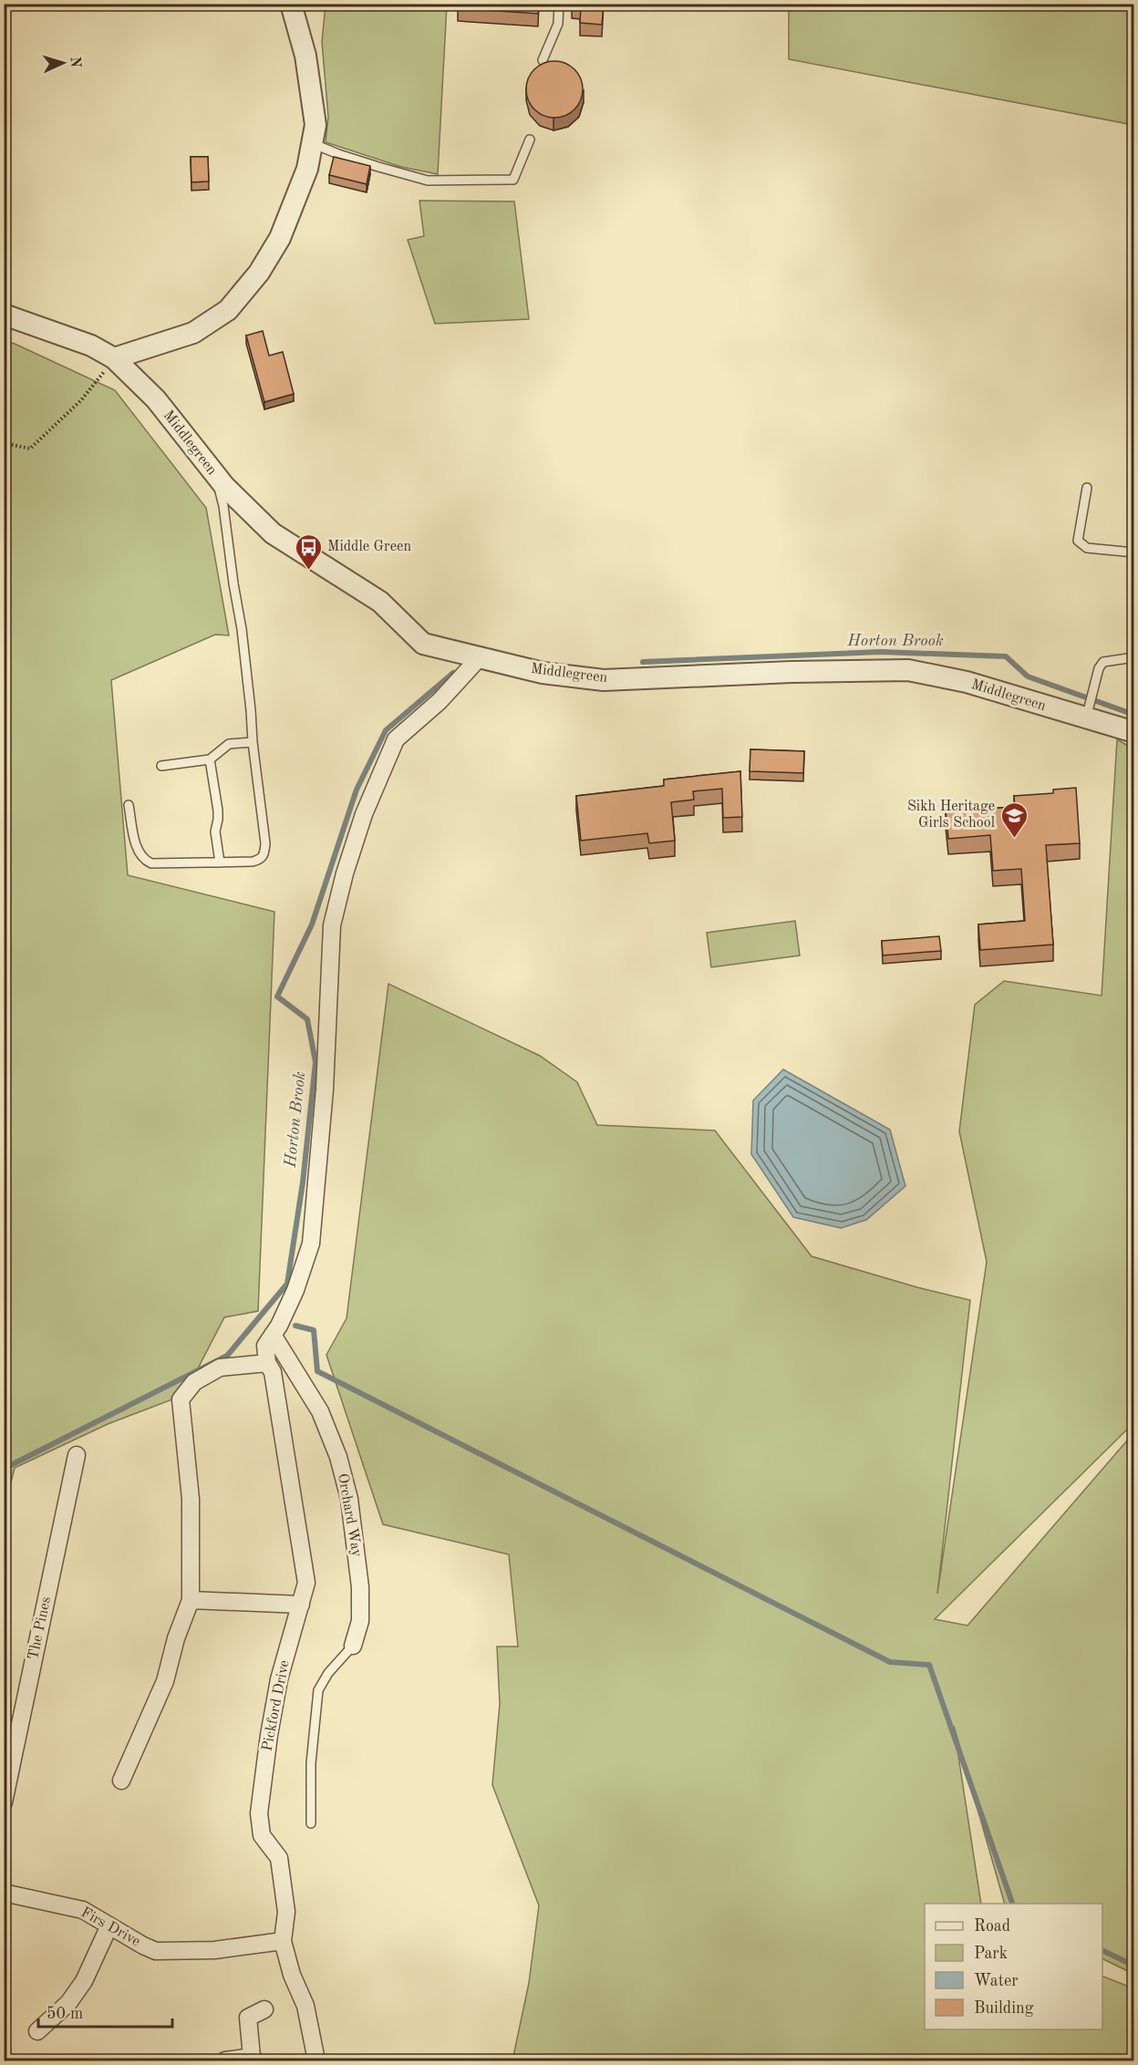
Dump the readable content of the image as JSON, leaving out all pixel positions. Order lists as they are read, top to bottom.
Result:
{
  "streets": {
    "street": [
      "Middlegreen",
      "Orchard Way",
      "The Pines",
      "Pickford Drive",
      "Firs Drive"
    ]
  },
  "crossings": [
    ["Orchard Way", "Pickford Drive"],
    ["Pickford Drive", "Firs Drive"]
  ],
  "water": ["Horton Brook"],
  "places": {
    "bus stop": ["Middle Green"],
    "school or university": ["Sikh Heritage Girls School"]
  },
  "legend": [
    "Road",
    "Park",
    "Water",
    "Building"
  ],
  "scale_bar": "50 m",
  "north": "right"
}
